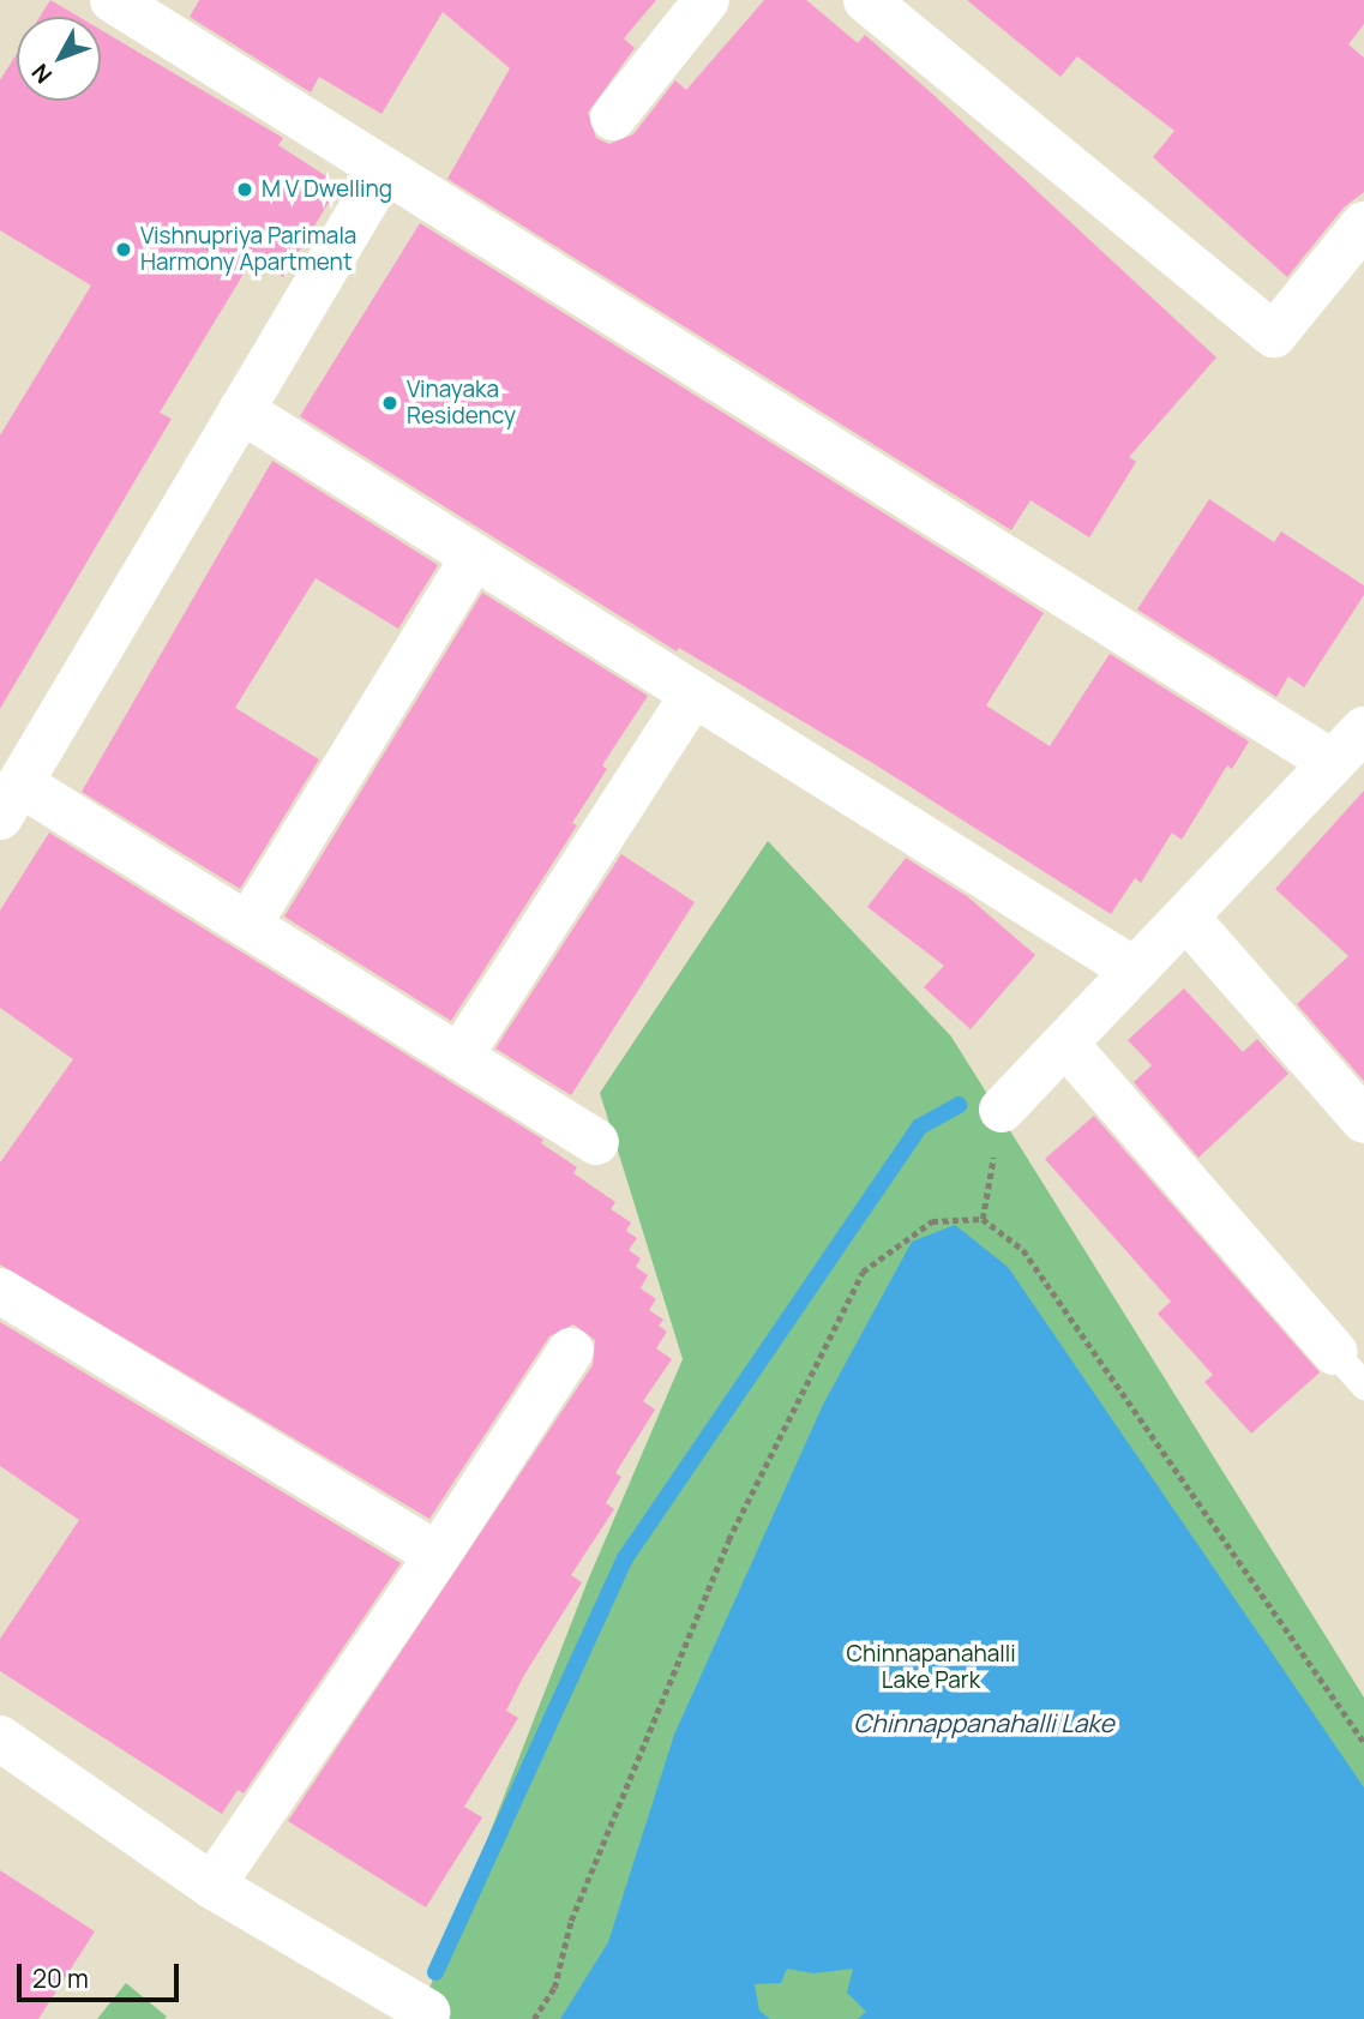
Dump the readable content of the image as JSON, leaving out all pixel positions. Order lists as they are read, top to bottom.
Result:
{
  "water": ["Chinnappanahalli Lake"],
  "parks": ["Chinnapanahalli Lake Park"],
  "places": ["M V Dwelling", "Vishnupriya Parimala Harmony Apartment", "Vinayaka Residency"],
  "scale_bar": "20 m",
  "north": "bottom left"
}
